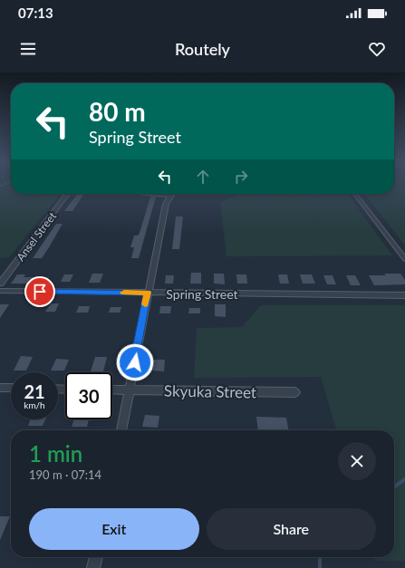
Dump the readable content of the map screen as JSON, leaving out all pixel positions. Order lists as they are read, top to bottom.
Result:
{
  "streets": {
    "street": ["Ansel Street", "Spring Street", "Skyuka Street"]
  },
  "page": {
    "status": "07:13",
    "header": "Routely",
    "turn": ["80 m", "Spring Street"],
    "speed": "21 km/h",
    "limit": "30",
    "heading": ["1 min", "190 m · 07:14"],
    "buttons": ["Exit", "Share"]
  }
}
